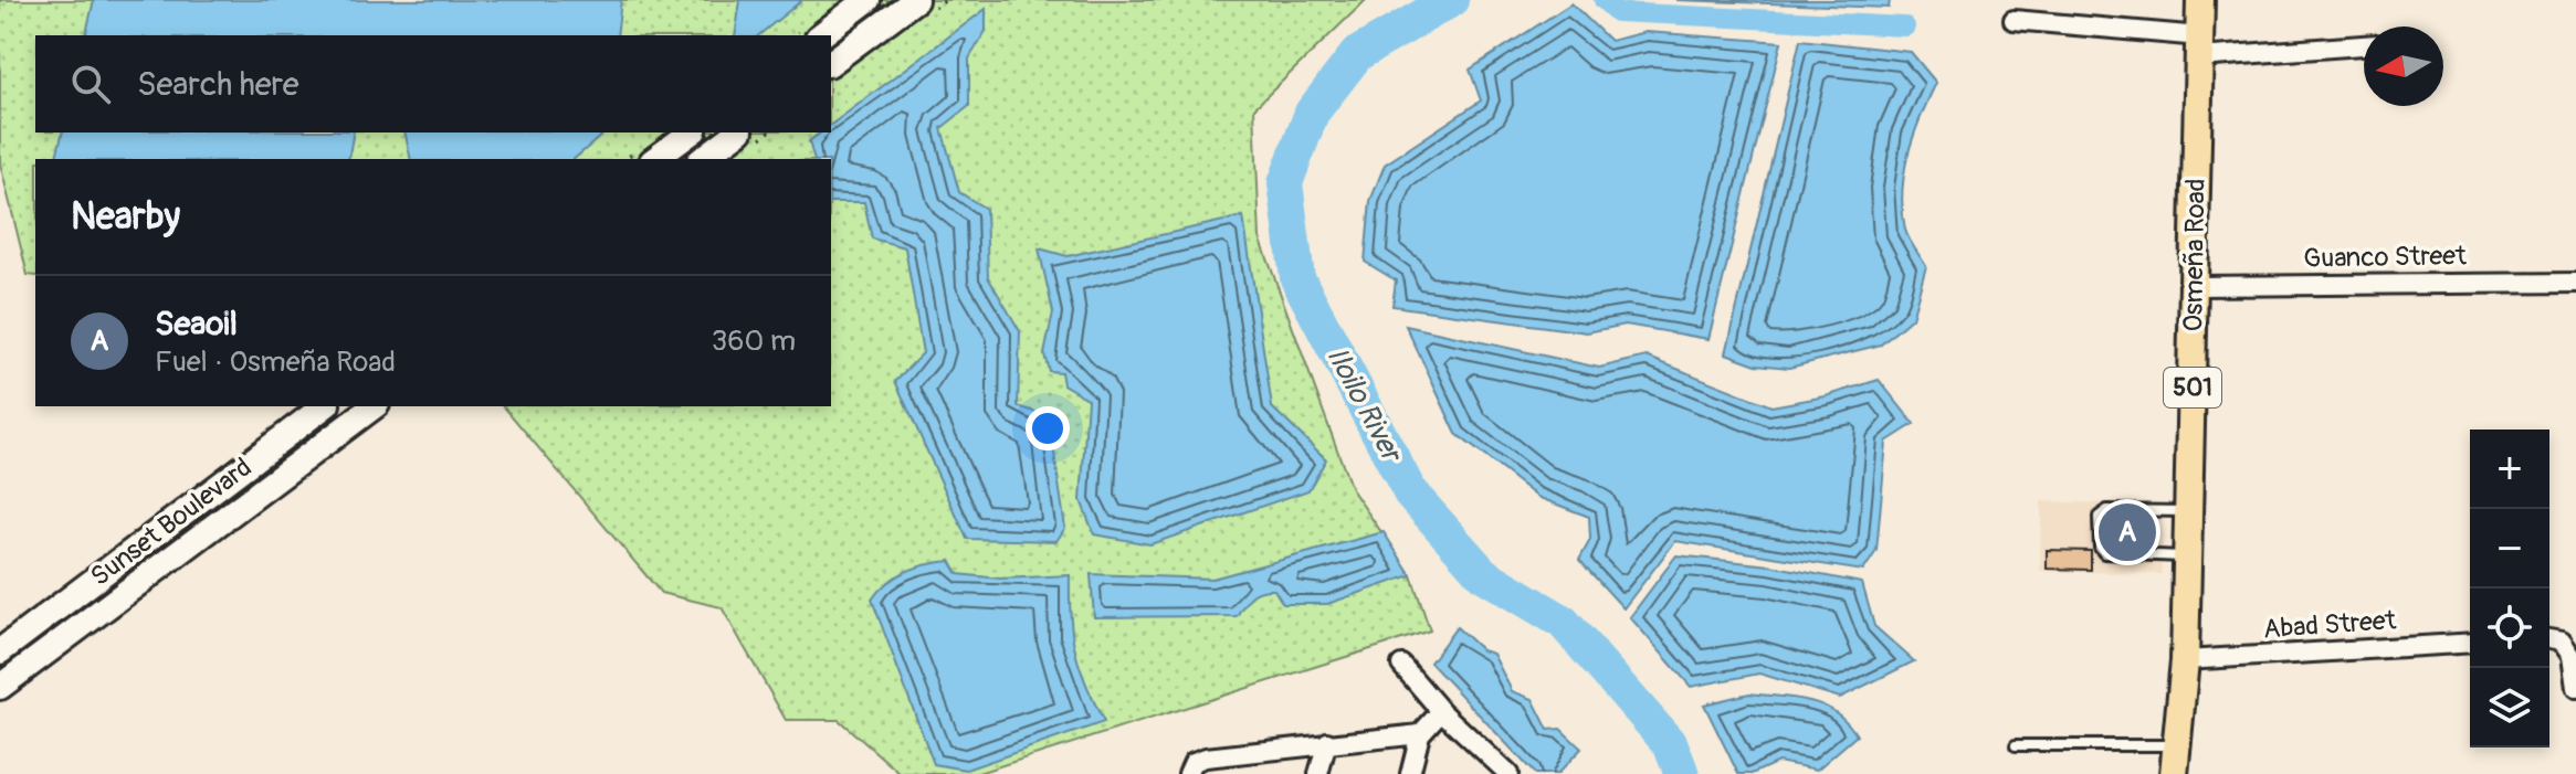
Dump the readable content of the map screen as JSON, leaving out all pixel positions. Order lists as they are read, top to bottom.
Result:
{
  "streets": {
    "main road": ["Osmeña Road", "501", "Sunset Boulevard"],
    "street": ["Guanco Street", "Abad Street"]
  },
  "crossings": [
    ["Osmeña Road", "Guanco Street"],
    ["Osmeña Road", "Abad Street"]
  ],
  "water": ["Iloilo River"],
  "north": "left",
  "page": {
    "search": "Search here",
    "heading": "Nearby",
    "list": [
      {
        "mark": "A",
        "name": "Seaoil",
        "note": "Fuel · Osmeña Road",
        "value": "360 m"
      }
    ],
    "map_buttons": ["+", "−"],
    "pins": "A"
  }
}
